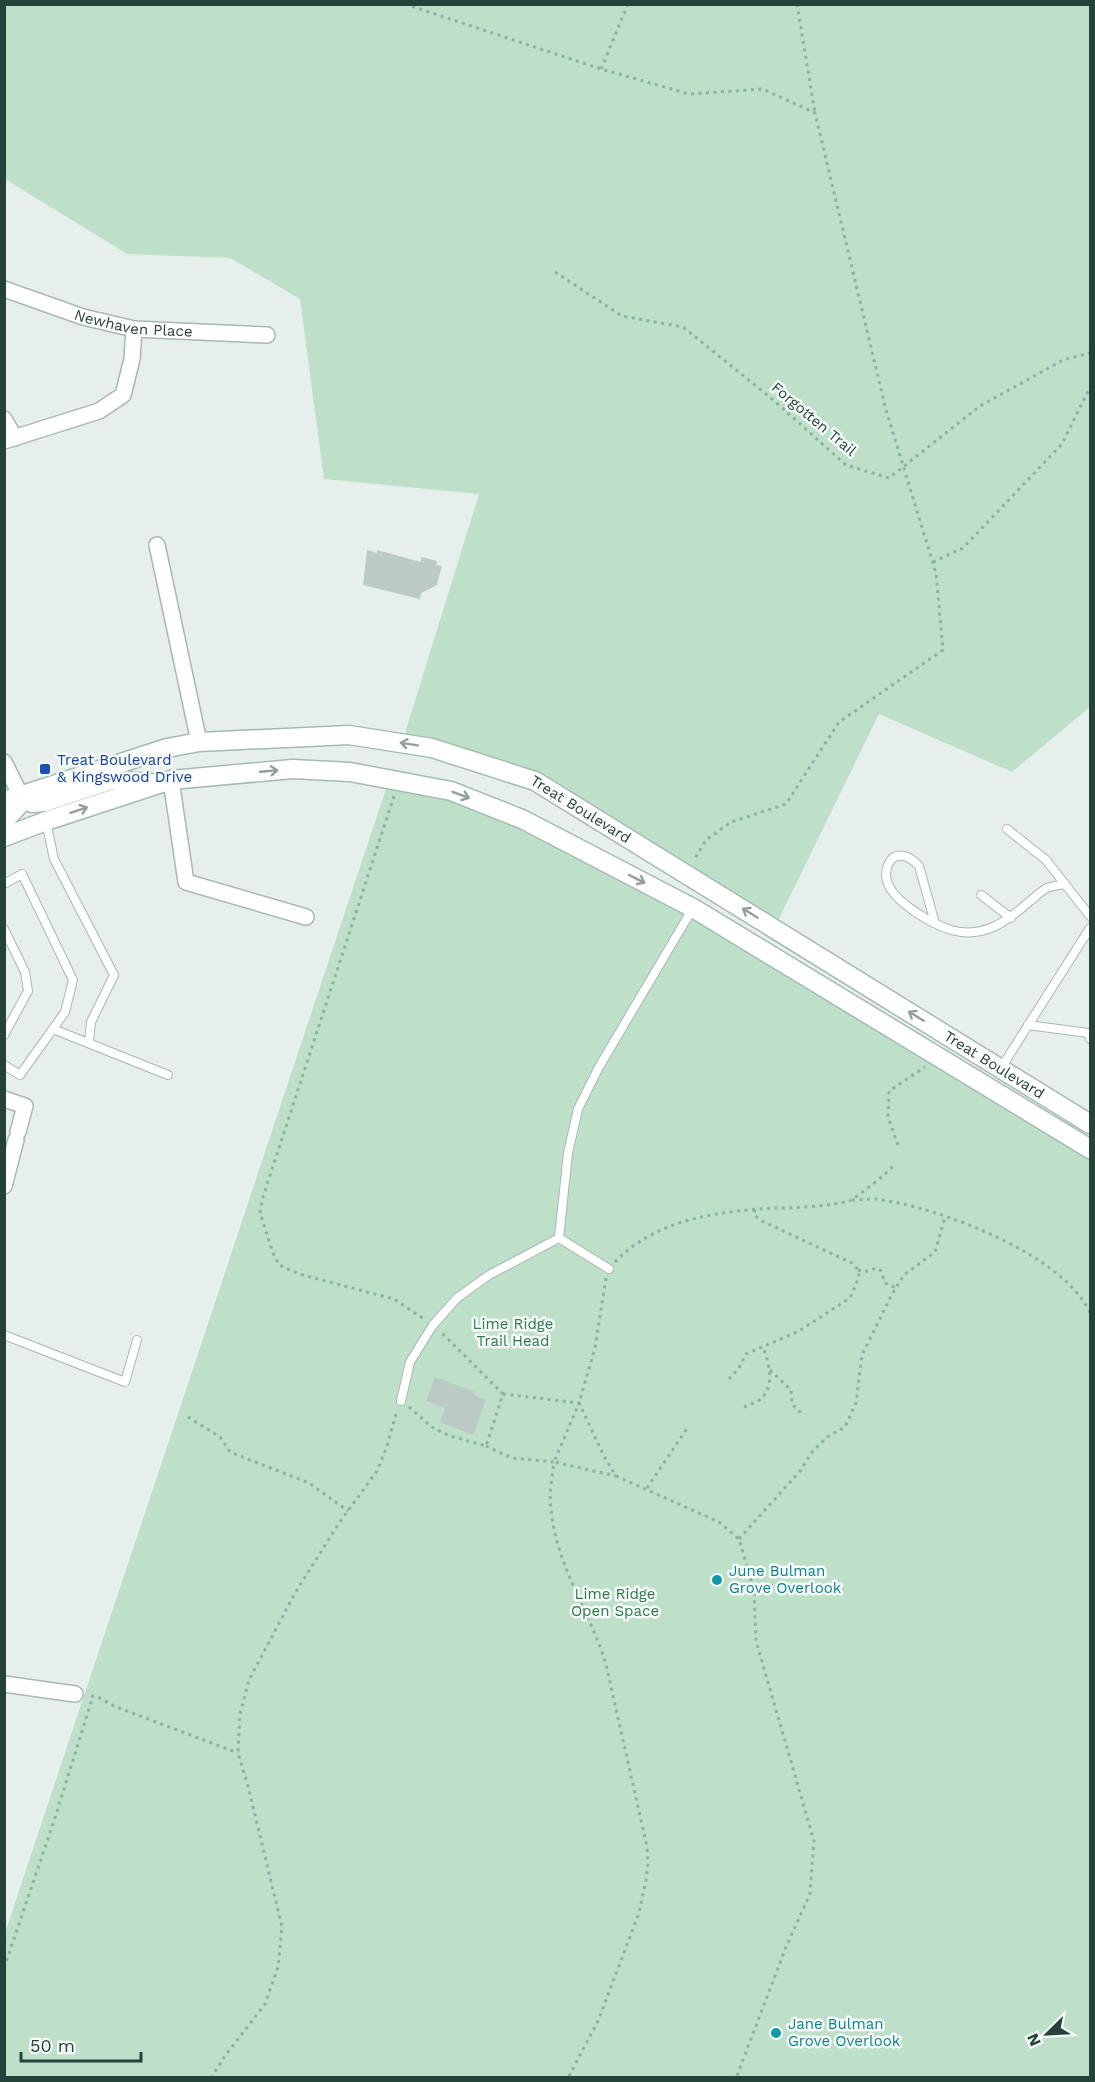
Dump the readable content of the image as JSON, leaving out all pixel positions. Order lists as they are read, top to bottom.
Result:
{
  "streets": {
    "main road": ["Treat Boulevard"],
    "street": ["Newhaven Place"],
    "path": ["Forgotten Trail"]
  },
  "parks": ["Lime Ridge Trail Head", "Lime Ridge Open Space"],
  "places": {
    "transit": ["Treat Boulevard & Kingswood Drive"],
    "other": ["June Bulman Grove Overlook", "Jane Bulman Grove Overlook"]
  },
  "scale_bar": "50 m",
  "north": "bottom left"
}
